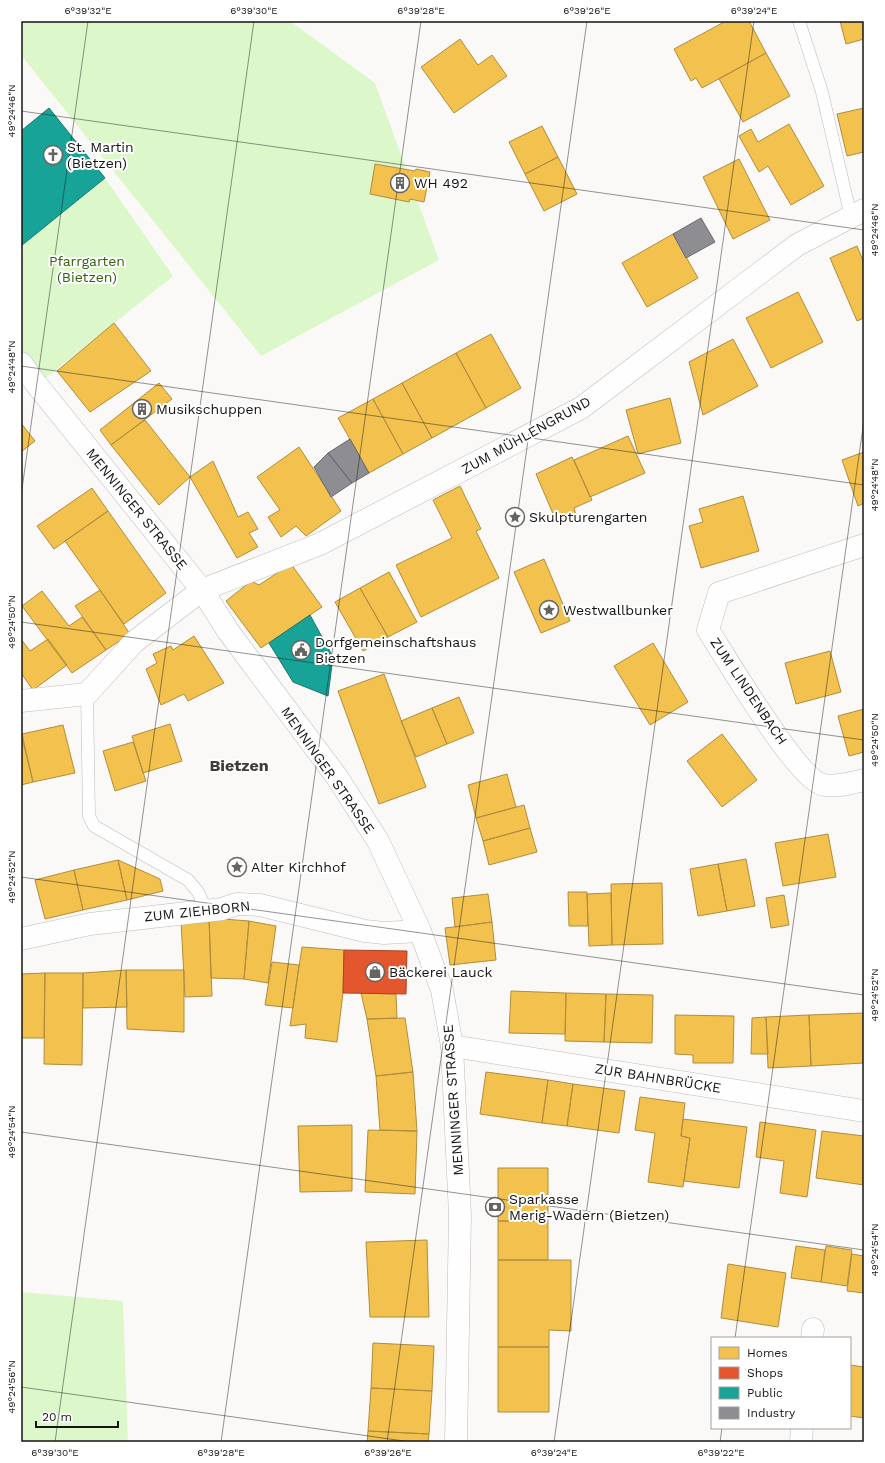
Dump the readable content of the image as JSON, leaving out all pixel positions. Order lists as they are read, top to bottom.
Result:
{
  "streets": {
    "street": [
      "ZUM MÜHLENGRUND",
      "MENNINGER STRASSE",
      "ZUM LINDENBACH",
      "ZUM ZIEHBORN",
      "ZUR BAHNBRÜCKE"
    ]
  },
  "crossings": [
    ["ZUM MÜHLENGRUND", "MENNINGER STRASSE"],
    ["MENNINGER STRASSE", "ZUM ZIEHBORN"],
    ["MENNINGER STRASSE", "ZUR BAHNBRÜCKE"]
  ],
  "districts": ["Bietzen"],
  "parks": ["Pfarrgarten (Bietzen)"],
  "places": {
    "church": ["St. Martin (Bietzen)"],
    "building": ["WH 492", "Musikschuppen"],
    "place": ["Skulpturengarten", "Westwallbunker", "Alter Kirchhof"],
    "public building": ["Dorfgemeinschaftshaus Bietzen"],
    "shop": ["Bäckerei Lauck"],
    "bank": ["Sparkasse Merig-Wadern (Bietzen)"]
  },
  "legend": [
    "Homes",
    "Shops",
    "Public",
    "Industry"
  ],
  "scale_bar": "20 m",
  "coordinates": [
    "6°39'32\"E",
    "6°39'30\"E",
    "6°39'28\"E",
    "6°39'26\"E",
    "6°39'24\"E",
    "49°24'46\"N",
    "49°24'48\"N",
    "49°24'50\"N",
    "49°24'52\"N",
    "49°24'54\"N",
    "49°24'56\"N",
    "6°39'22\"E"
  ]
}
